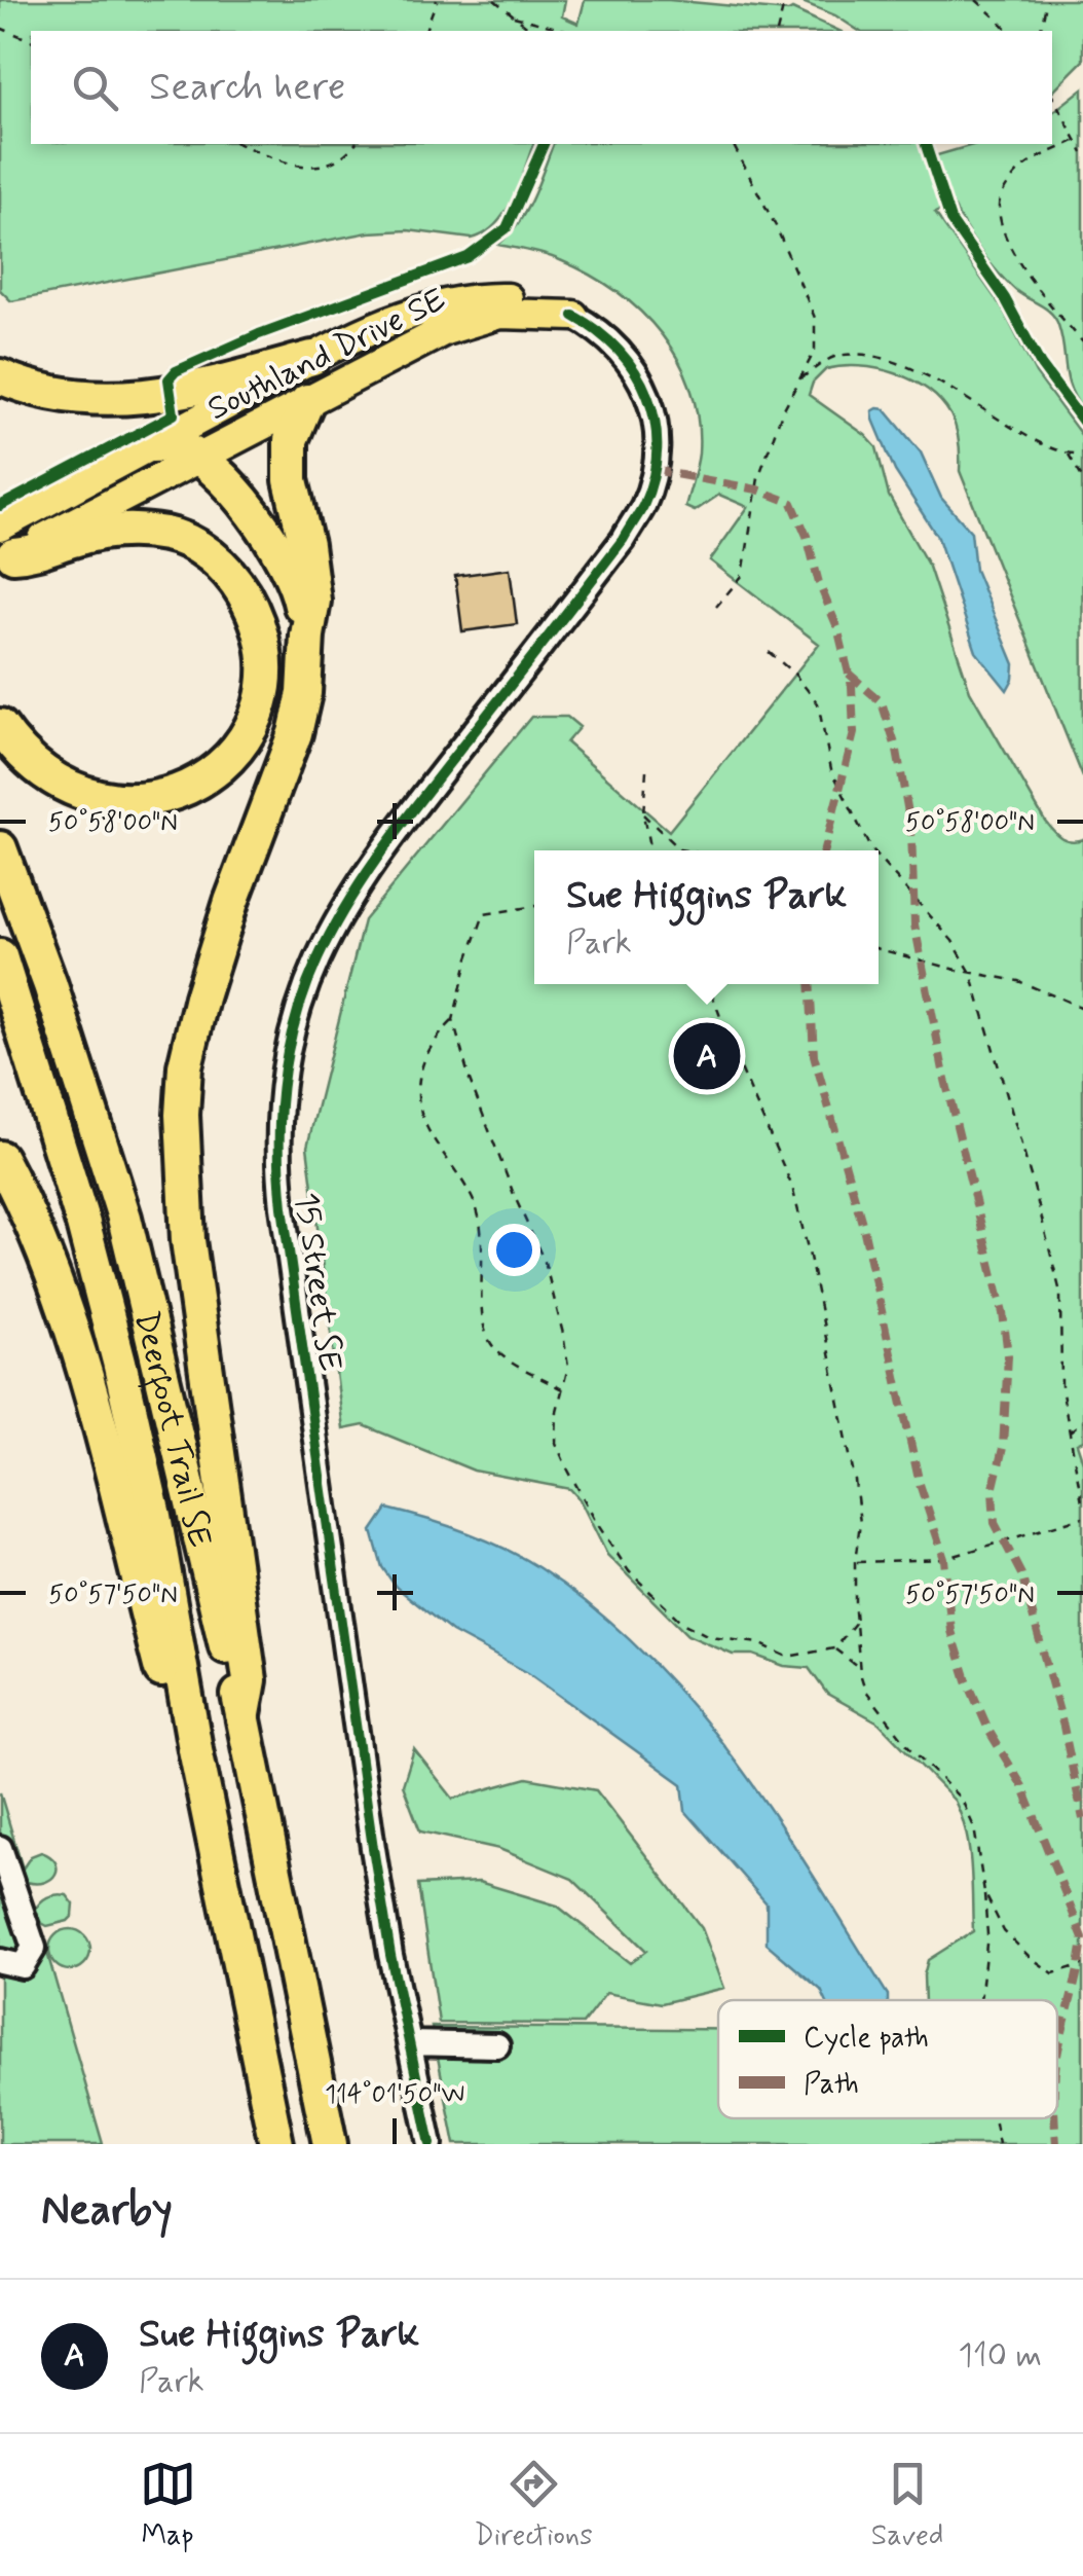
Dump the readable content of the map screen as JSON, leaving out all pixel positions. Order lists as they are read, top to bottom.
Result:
{
  "streets": {
    "highway": ["Deerfoot Trail SE"],
    "main road": ["Southland Drive SE"],
    "street": ["15 Street SE"]
  },
  "crossings": [
    ["Southland Drive SE", "15 Street SE"]
  ],
  "legend": ["Cycle path", "Path"],
  "page": {
    "search": "Search here",
    "popup": ["Sue Higgins Park", "Park"],
    "pins": "A",
    "heading": "Nearby",
    "list": [
      {
        "mark": "A",
        "name": "Sue Higgins Park",
        "note": "Park",
        "value": "110 m"
      }
    ],
    "nav": ["Map", "Directions", "Saved"]
  },
  "coordinates": ["50°58'00\"N", "50°57'50\"N", "114°01'50\"W"]
}
